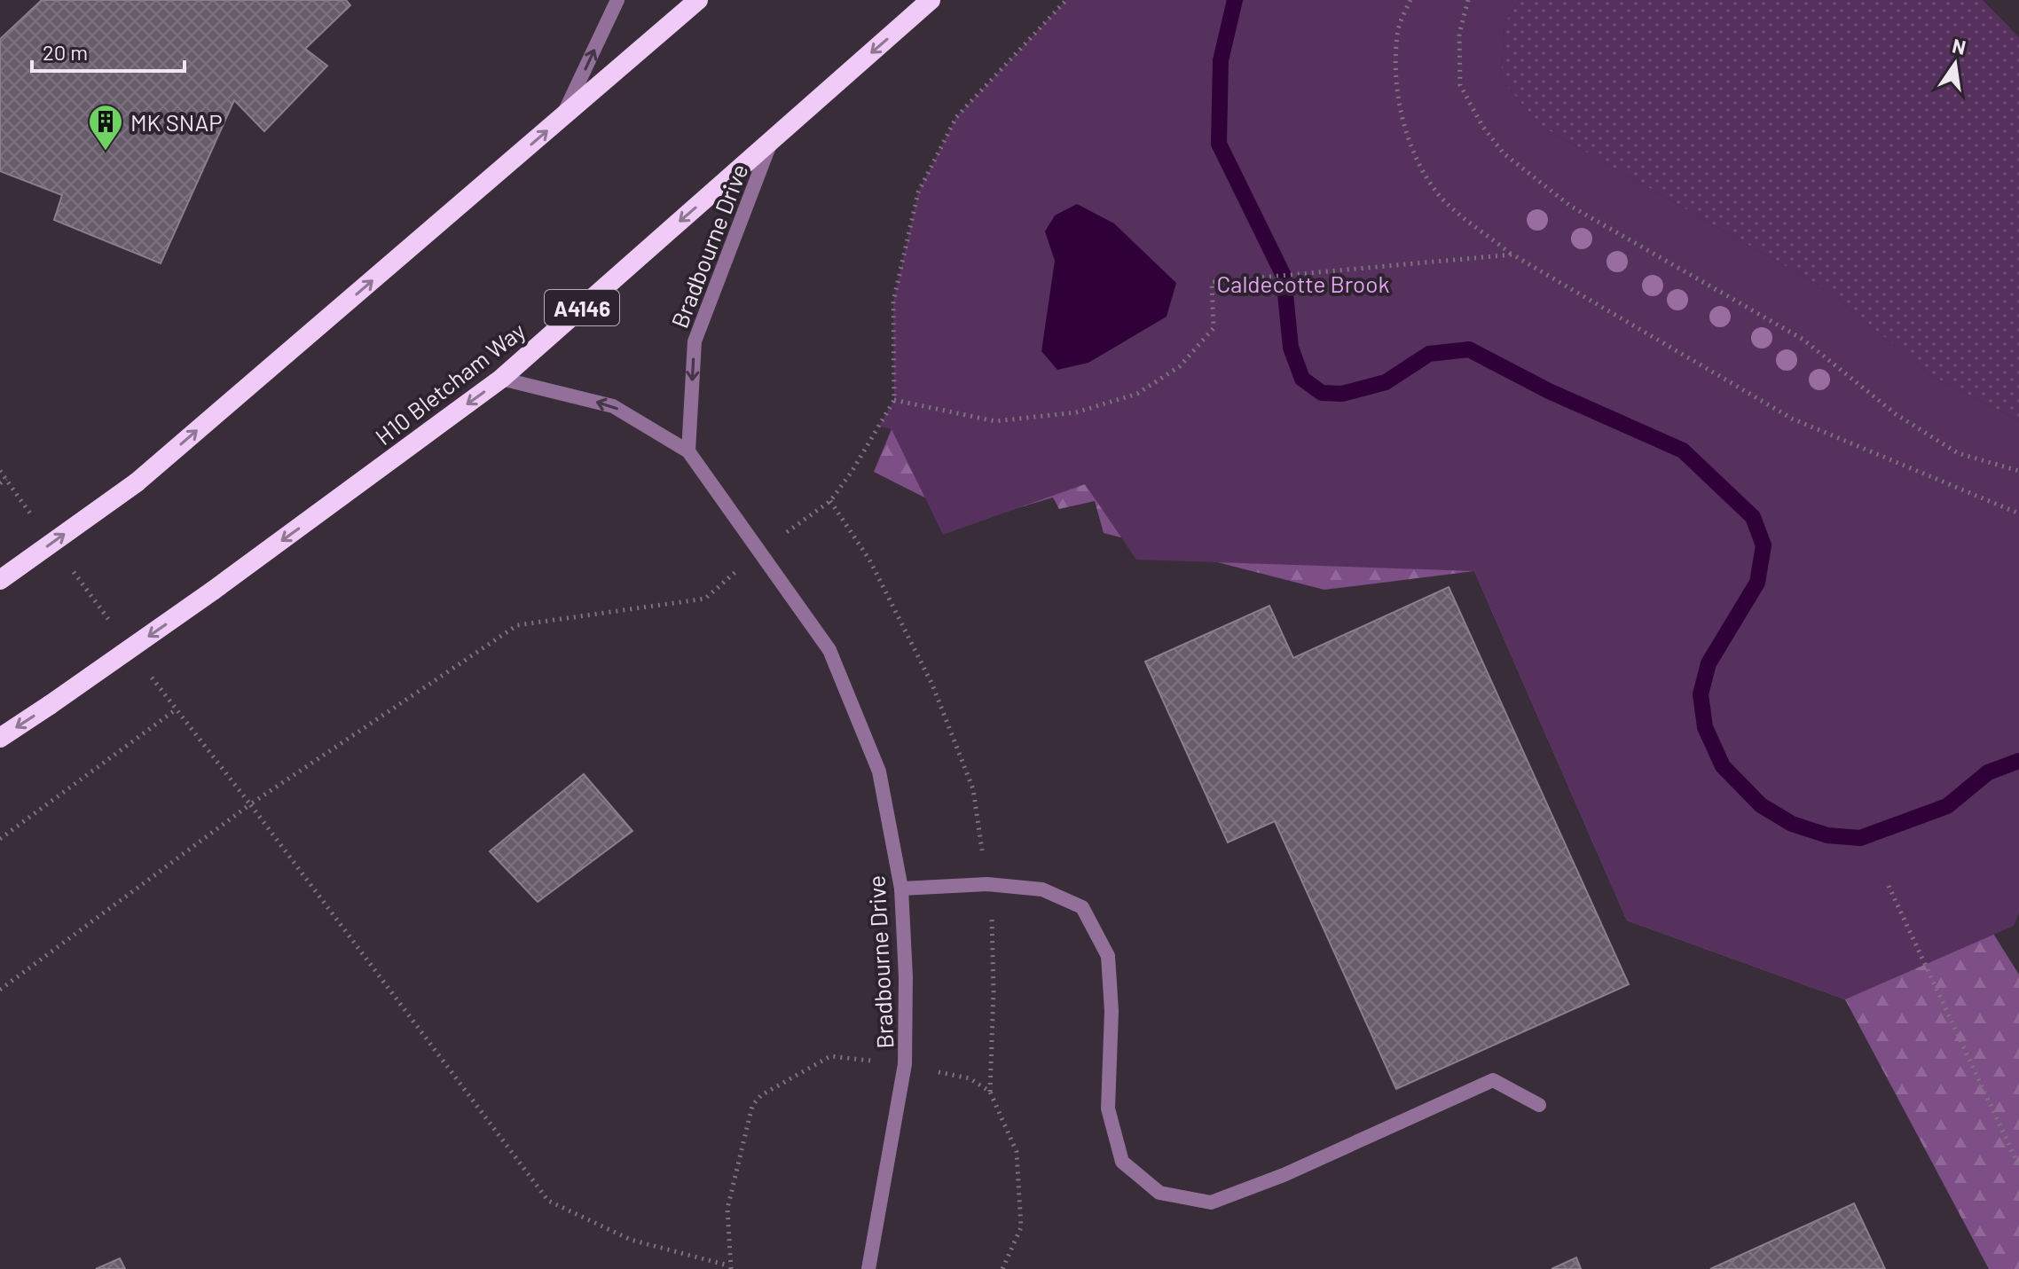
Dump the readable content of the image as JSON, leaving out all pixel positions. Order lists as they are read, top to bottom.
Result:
{
  "streets": {
    "highway": ["A4146", "H10 Bletcham Way"],
    "street": ["Bradbourne Drive"]
  },
  "crossings": [
    ["Bradbourne Drive", "H10 Bletcham Way"]
  ],
  "parks": ["Caldecotte Brook"],
  "places": {
    "building": ["MK SNAP"]
  },
  "scale_bar": "20 m",
  "north": "top"
}
